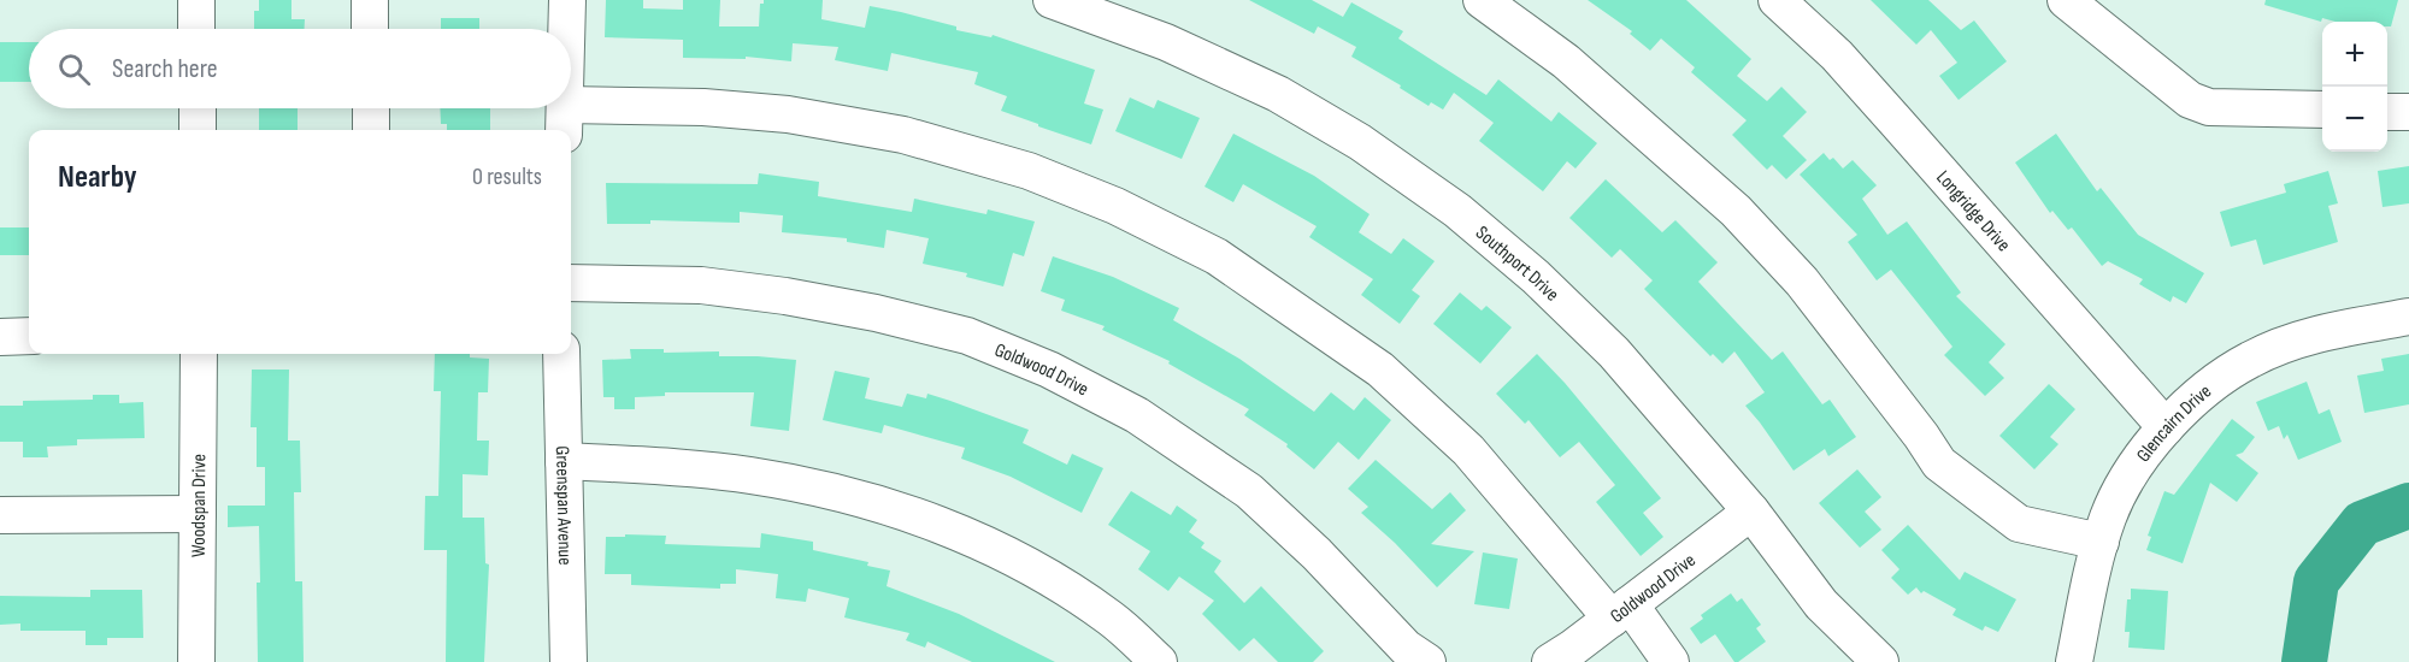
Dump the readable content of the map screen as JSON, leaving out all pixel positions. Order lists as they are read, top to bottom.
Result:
{
  "streets": {
    "street": [
      "Longridge Drive",
      "Southport Drive",
      "Goldwood Drive",
      "Glencairn Drive",
      "Woodspan Drive",
      "Greenspan Avenue"
    ]
  },
  "crossings": [
    ["Longridge Drive", "Glencairn Drive"],
    ["Southport Drive", "Goldwood Drive"]
  ],
  "page": {
    "map_buttons": ["+", "−"],
    "search": "Search here",
    "heading": ["Nearby", "0 results"]
  }
}
